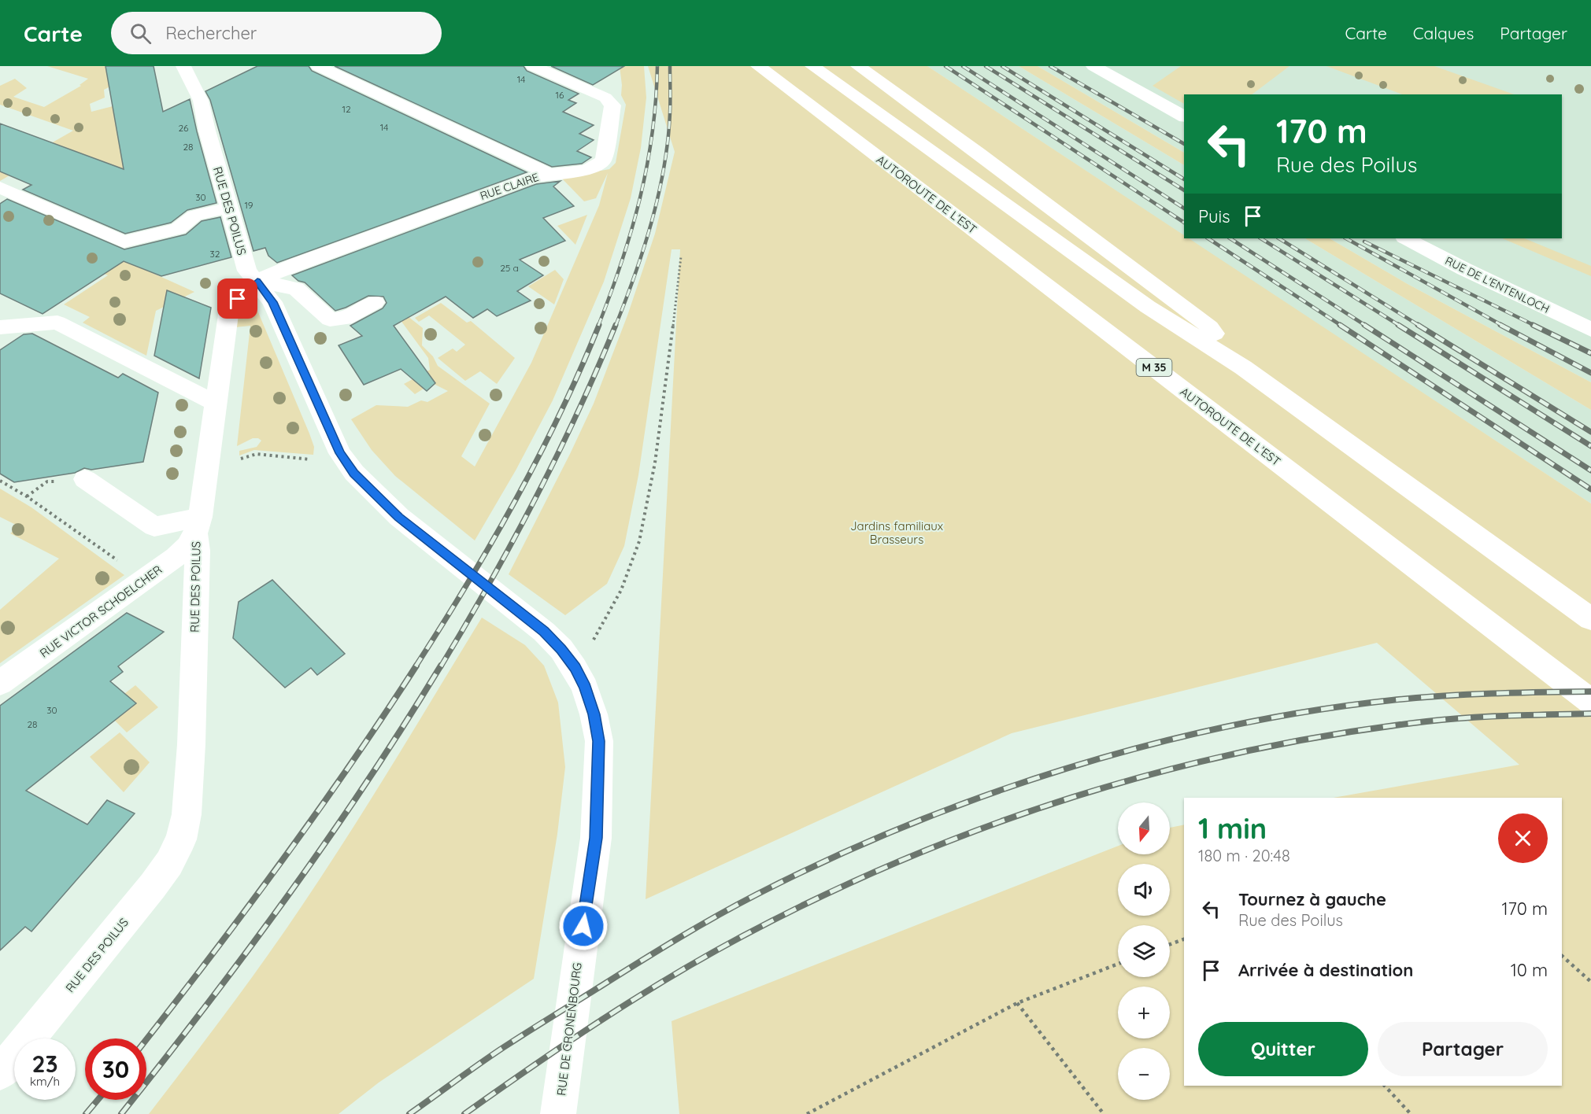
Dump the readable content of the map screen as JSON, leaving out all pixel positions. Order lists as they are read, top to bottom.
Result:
{
  "streets": {
    "main road": [
      "RUE CLAIRE",
      "AUTOROUTE DE L’EST",
      "RUE DES POILUS",
      "RUE DE L'ENTENLOCH",
      "M 35",
      "RUE VICTOR SCHOELCHER",
      "RUE DE CRONENBOURG"
    ]
  },
  "crossings": [
    ["RUE CLAIRE", "RUE DES POILUS"],
    ["RUE CLAIRE", "RUE DE CRONENBOURG"],
    ["RUE DES POILUS", "RUE VICTOR SCHOELCHER"],
    ["RUE DES POILUS", "RUE DE CRONENBOURG"]
  ],
  "parks": ["Jardins familiaux Brasseurs"],
  "house_numbers": [
    "14",
    "16",
    "12",
    "14",
    "26",
    "28",
    "30",
    "19",
    "32",
    "25 a",
    "30",
    "28"
  ],
  "north": "bottom",
  "page": {
    "header": "Carte",
    "search": "Rechercher",
    "nav": ["Carte", "Calques", "Partager"],
    "turn": ["170 m", "Rue des Poilus"],
    "then": "Puis",
    "heading": ["1 min", "180 m · 20:48"],
    "map_buttons": ["+", "−"],
    "list": [
      {
        "name": "Tournez à gauche",
        "note": "Rue des Poilus",
        "value": "170 m"
      },
      {
        "name": "Arrivée à destination",
        "value": "10 m"
      }
    ],
    "buttons": ["Quitter", "Partager"],
    "speed": "23 km/h",
    "limit": "30"
  }
}
